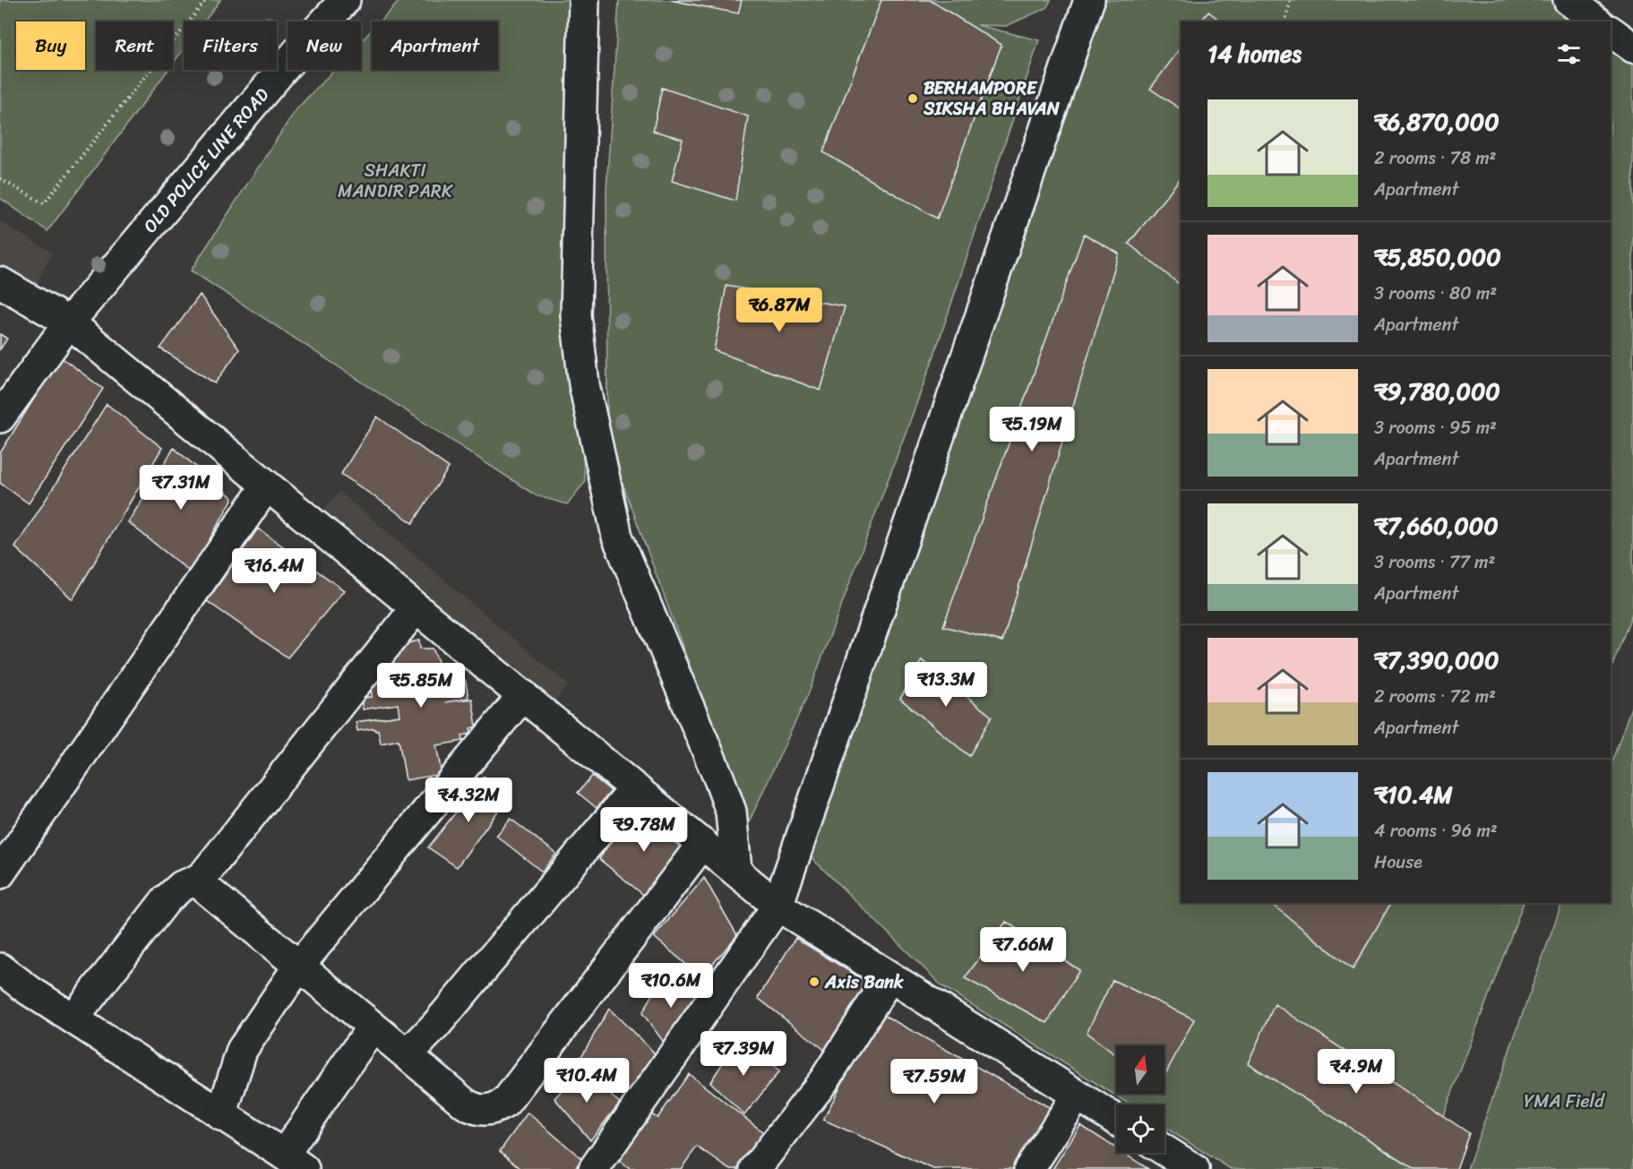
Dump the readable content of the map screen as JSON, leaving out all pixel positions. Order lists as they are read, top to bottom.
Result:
{
  "streets": {
    "street": ["OLD POLICE LINE ROAD"]
  },
  "parks": ["SHAKTI MANDIR PARK", "YMA Field"],
  "places": ["BERHAMPORE SIKSHA BHAVAN", "Axis Bank"],
  "north": "top",
  "page": {
    "chip": [
      "Buy",
      "Rent",
      "Filters",
      "New",
      "Apartment"
    ],
    "heading": "14 homes",
    "list": [
      {
        "name": "₹6,870,000",
        "note": "2 rooms · 78 m² · Apartment"
      },
      {
        "name": "₹5,850,000",
        "note": "3 rooms · 80 m² · Apartment"
      },
      {
        "name": "₹9,780,000",
        "note": "3 rooms · 95 m² · Apartment"
      },
      {
        "name": "₹7,660,000",
        "note": "3 rooms · 77 m² · Apartment"
      },
      {
        "name": "₹7,390,000",
        "note": "2 rooms · 72 m² · Apartment"
      },
      {
        "name": "₹10.4M",
        "note": "4 rooms · 96 m² · House"
      }
    ],
    "price": [
      "₹6.87M",
      "₹5.19M",
      "₹7.31M",
      "₹16.4M",
      "₹13.3M",
      "₹5.85M",
      "₹4.32M",
      "₹9.78M",
      "₹7.66M",
      "₹10.6M",
      "₹7.39M",
      "₹4.9M",
      "₹10.4M",
      "₹7.59M"
    ]
  }
}
